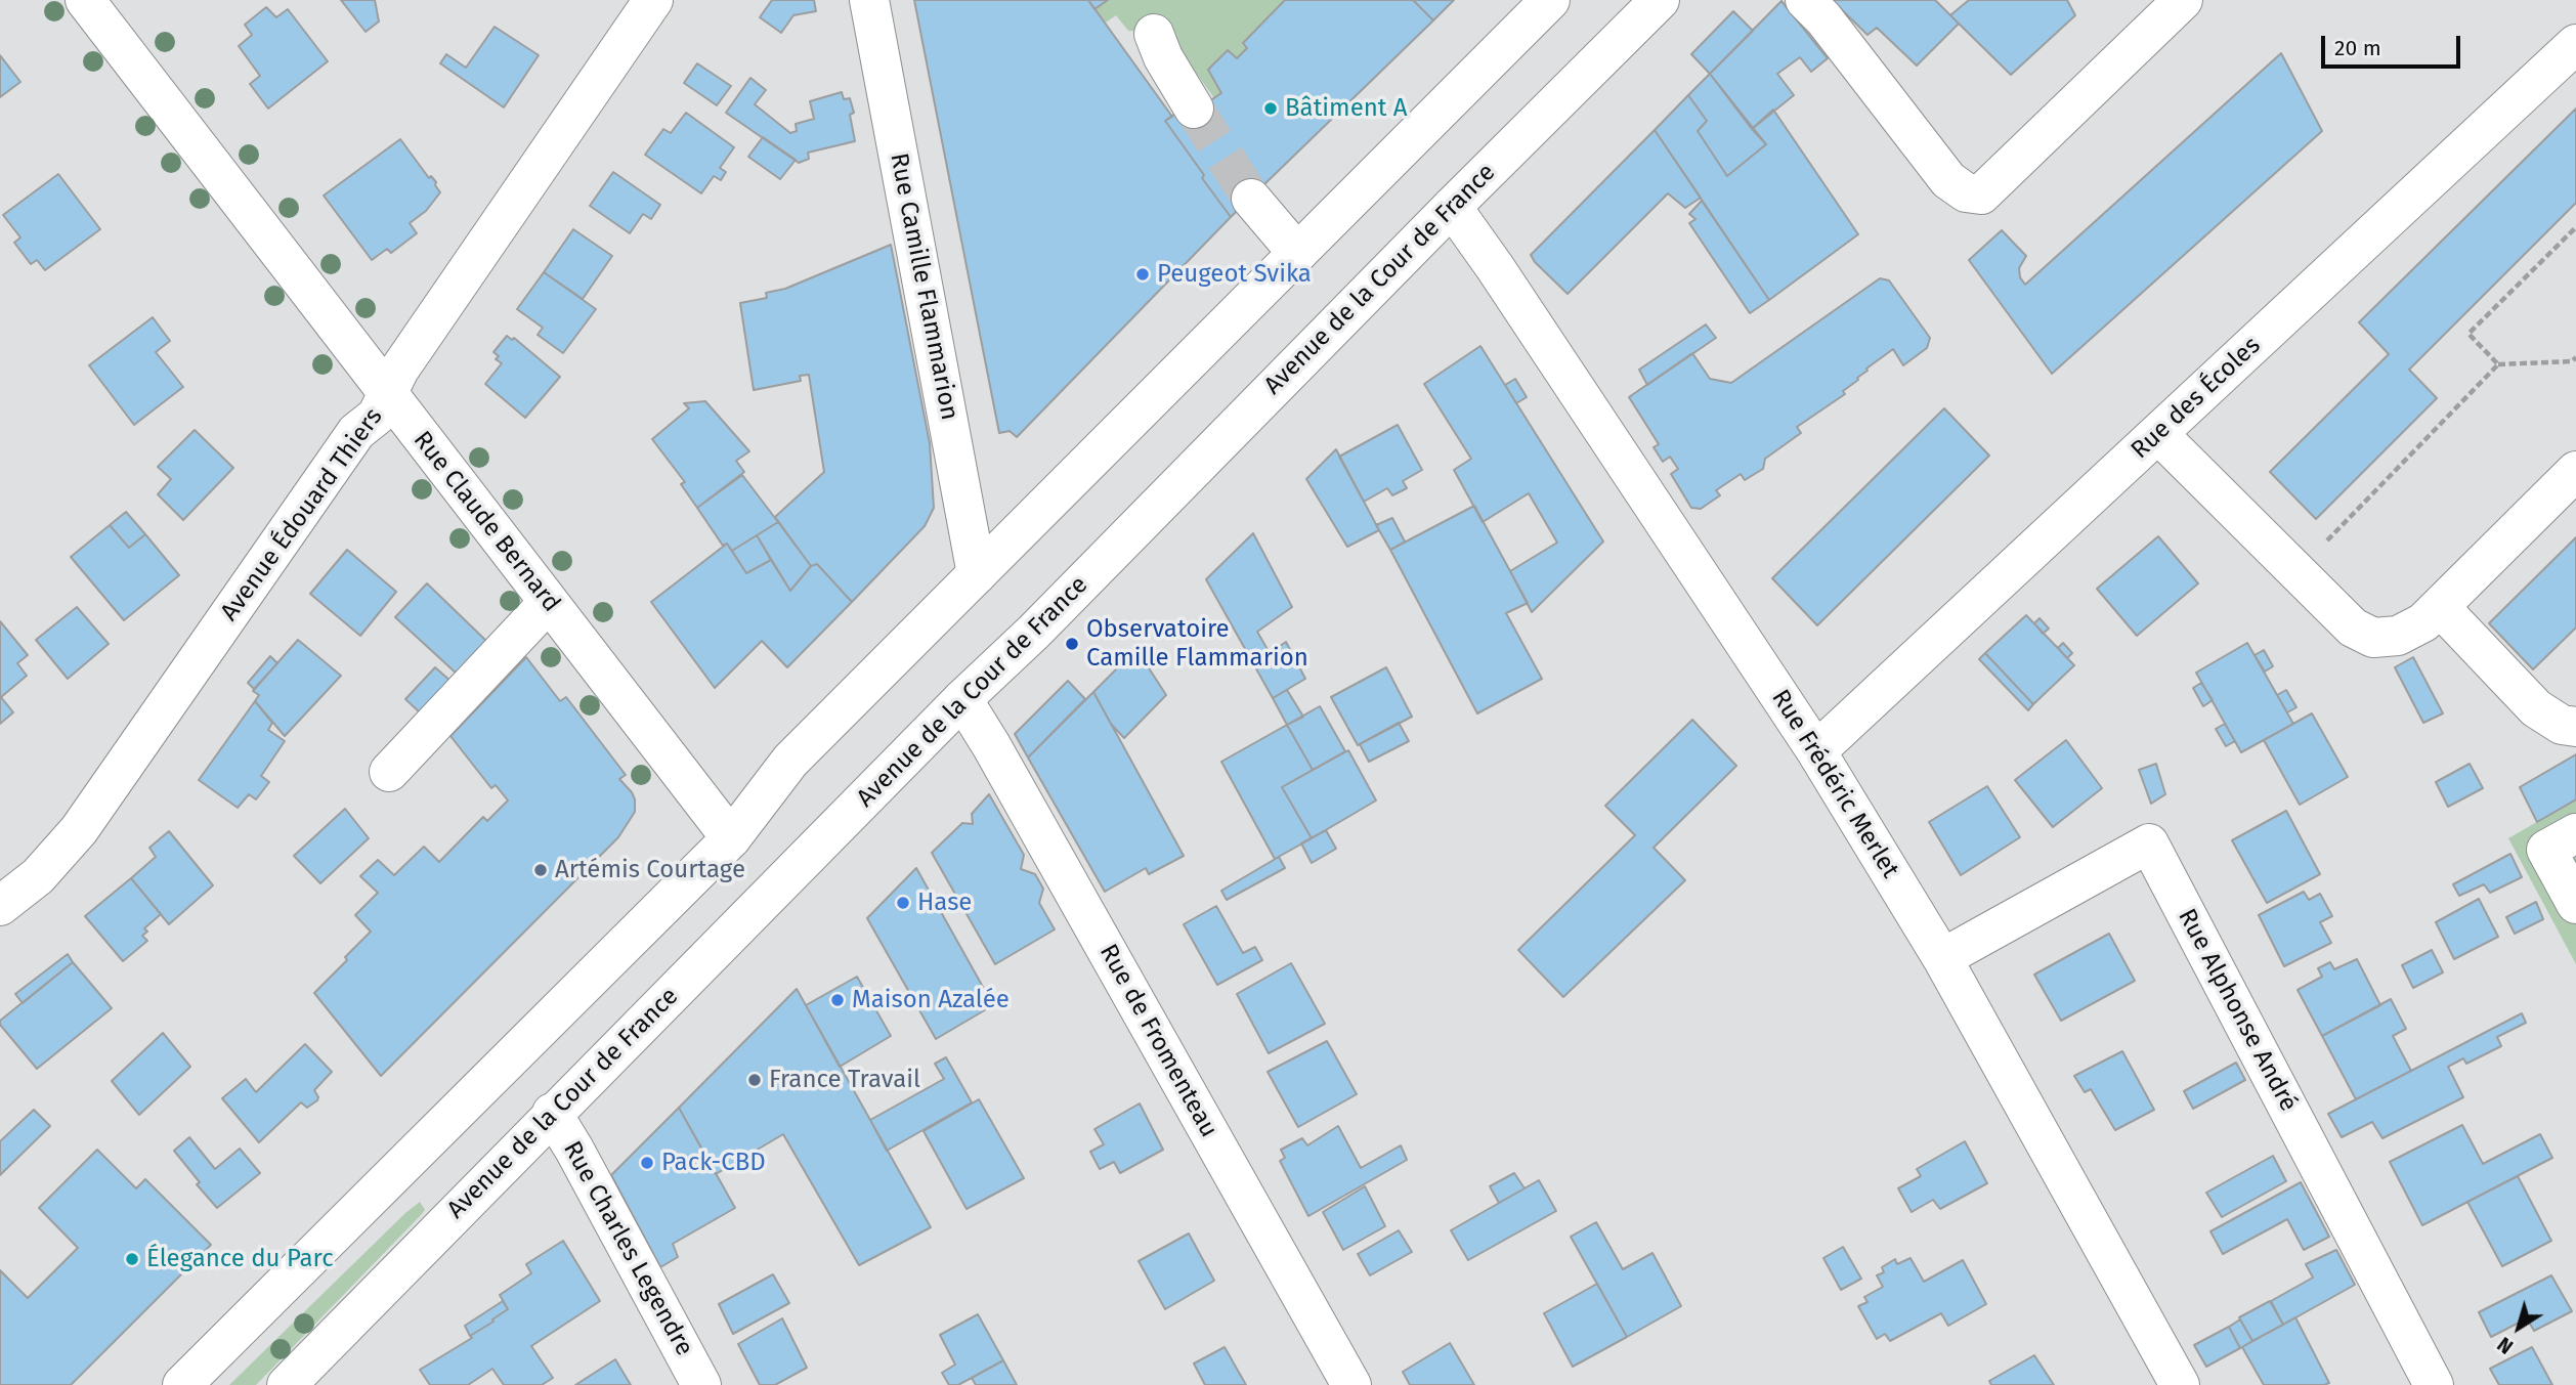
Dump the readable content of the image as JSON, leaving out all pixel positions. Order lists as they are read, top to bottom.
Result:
{
  "streets": {
    "street": [
      "Avenue de la Cour de France",
      "Rue Camille Flammarion",
      "Rue des Écoles",
      "Avenue Édouard Thiers",
      "Rue Claude Bernard",
      "Rue Frédéric Merlet",
      "Rue Alphonse André",
      "Rue de Fromenteau",
      "Rue Charles Legendre"
    ]
  },
  "crossings": [
    ["Avenue de la Cour de France", "Rue Frédéric Merlet"],
    ["Avenue de la Cour de France", "Rue de Fromenteau"],
    ["Avenue de la Cour de France", "Rue Charles Legendre"],
    ["Rue des Écoles", "Rue Frédéric Merlet"],
    ["Avenue Édouard Thiers", "Rue Claude Bernard"],
    ["Rue Frédéric Merlet", "Rue Alphonse André"]
  ],
  "places": [
    "Bâtiment A",
    "Peugeot Svika",
    "Observatoire Camille Flammarion",
    "Artémis Courtage",
    "Hase",
    "Maison Azalée",
    "France Travail",
    "Pack-CBD",
    "Élegance du Parc"
  ],
  "scale_bar": "20 m",
  "north": "bottom left"
}
